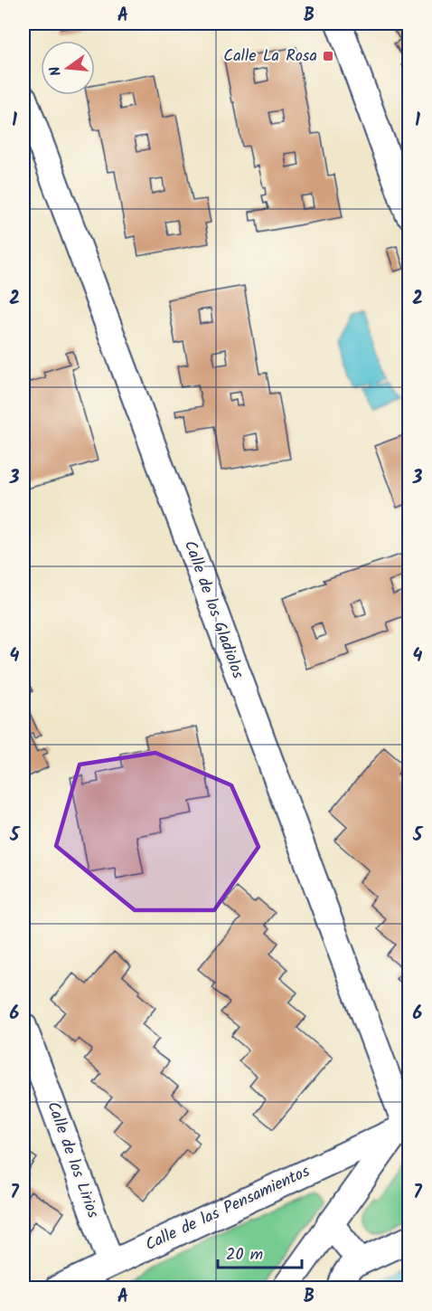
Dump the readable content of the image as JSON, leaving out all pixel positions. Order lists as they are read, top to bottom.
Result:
{
  "streets": {
    "street": ["Calle de los Gladiolos", "Calle de los Lirios", "Calle de las Pensamientos"]
  },
  "crossings": [
    ["Calle de los Gladiolos", "Calle de las Pensamientos"],
    ["Calle de los Lirios", "Calle de las Pensamientos"]
  ],
  "places": {
    "transit": ["Calle La Rosa"]
  },
  "scale_bar": "20 m",
  "north": "left",
  "grid": {
    "columns": ["A", "B"],
    "rows": [
      "1",
      "2",
      "3",
      "4",
      "5",
      "6",
      "7"
    ]
  }
}
